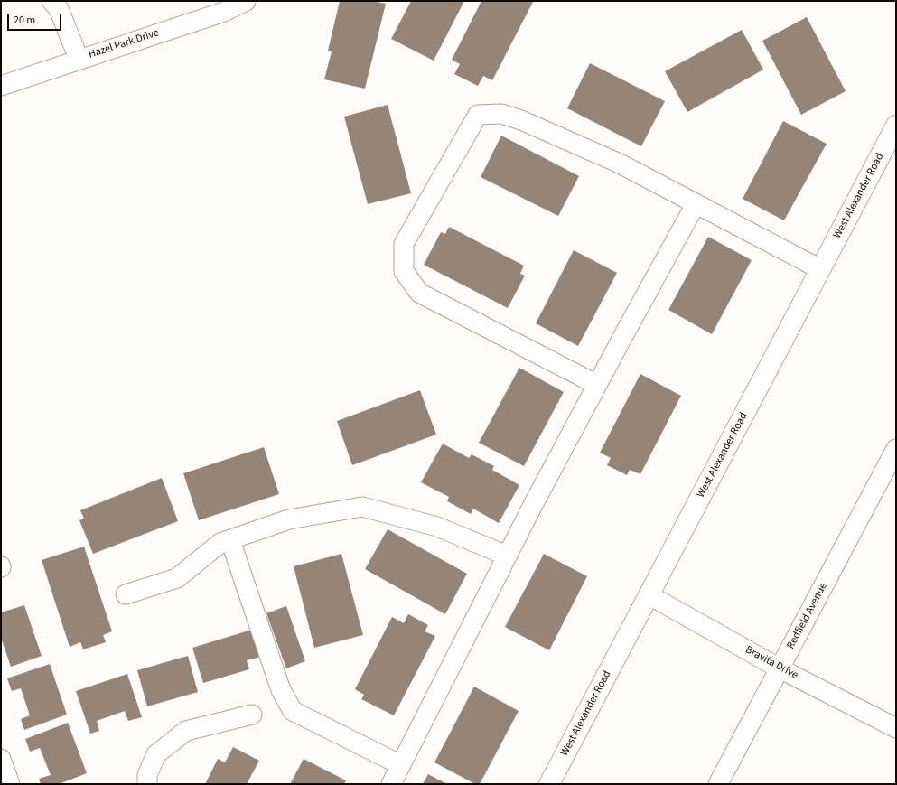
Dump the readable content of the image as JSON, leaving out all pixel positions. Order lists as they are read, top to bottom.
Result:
{
  "streets": {
    "main road": ["West Alexander Road"],
    "street": ["Hazel Park Drive", "Redfield Avenue", "Bravita Drive"]
  },
  "crossings": [
    ["West Alexander Road", "Bravita Drive"],
    ["Redfield Avenue", "Bravita Drive"]
  ],
  "scale_bar": "20 m"
}
